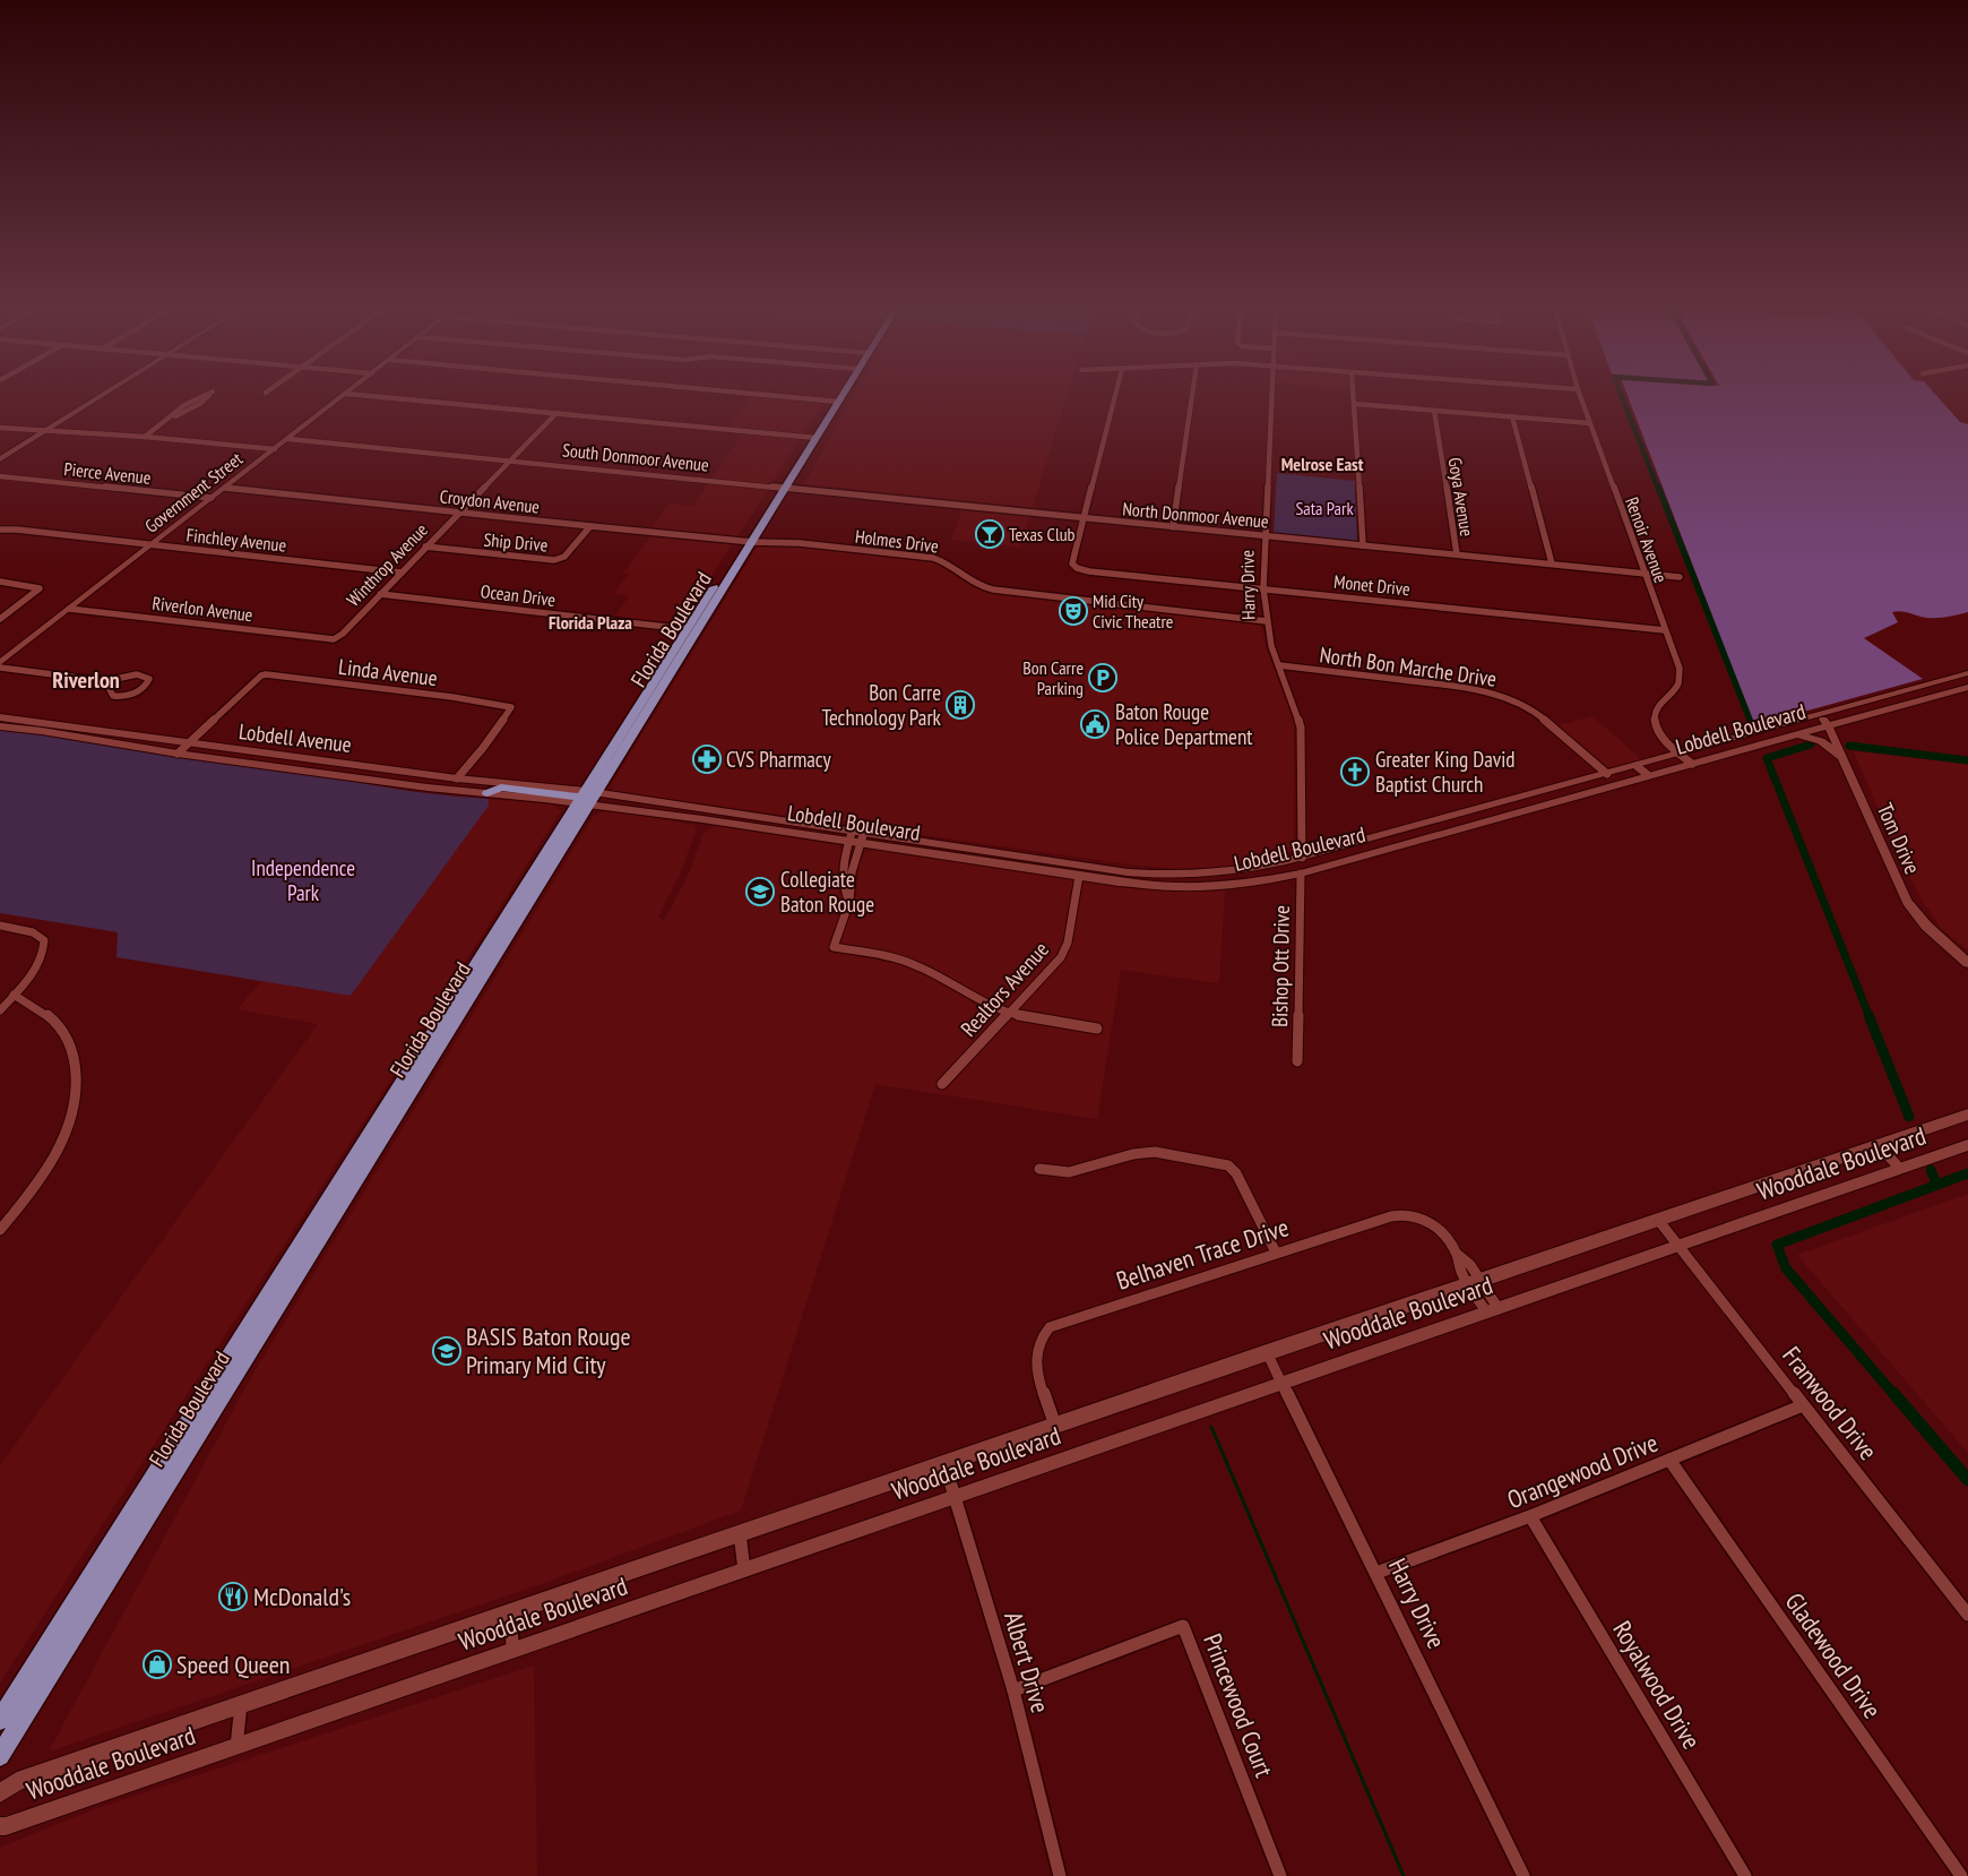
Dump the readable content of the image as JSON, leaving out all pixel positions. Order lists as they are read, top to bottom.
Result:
{
  "streets": {
    "main road": [
      "Government Street",
      "Florida Boulevard",
      "Lobdell Boulevard",
      "Lobdell Avenue",
      "Tom Drive",
      "Wooddale Boulevard"
    ],
    "street": [
      "South Donmoor Avenue",
      "Pierce Avenue",
      "Goya Avenue",
      "Croydon Avenue",
      "North Donmoor Avenue",
      "Finchley Avenue",
      "Renoir Avenue",
      "Holmes Drive",
      "Ship Drive",
      "Winthrop Avenue",
      "Harry Drive",
      "Monet Drive",
      "Ocean Drive",
      "Riverlon Avenue",
      "North Bon Marche Drive",
      "Linda Avenue",
      "Bishop Ott Drive",
      "Realtors Avenue",
      "Belhaven Trace Drive",
      "Franwood Drive",
      "Orangewood Drive",
      "Gladewood Drive",
      "Albert Drive",
      "Royalwood Drive",
      "Princewood Court"
    ]
  },
  "crossings": [
    ["South Donmoor Avenue", "Government Street"],
    ["South Donmoor Avenue", "North Donmoor Avenue"],
    ["South Donmoor Avenue", "Winthrop Avenue"],
    ["South Donmoor Avenue", "Florida Boulevard"],
    ["Pierce Avenue", "Government Street"],
    ["Government Street", "Croydon Avenue"],
    ["Government Street", "Finchley Avenue"],
    ["Government Street", "Riverlon Avenue"],
    ["Goya Avenue", "North Donmoor Avenue"],
    ["Croydon Avenue", "Holmes Drive"],
    ["Croydon Avenue", "Ship Drive"],
    ["Croydon Avenue", "Winthrop Avenue"],
    ["Croydon Avenue", "Florida Boulevard"],
    ["North Donmoor Avenue", "Renoir Avenue"],
    ["North Donmoor Avenue", "Harry Drive"],
    ["North Donmoor Avenue", "Monet Drive"],
    ["North Donmoor Avenue", "Florida Boulevard"],
    ["Finchley Avenue", "Winthrop Avenue"],
    ["Renoir Avenue", "Monet Drive"],
    ["Renoir Avenue", "Lobdell Boulevard"],
    ["Holmes Drive", "Harry Drive"],
    ["Holmes Drive", "Florida Boulevard"],
    ["Ship Drive", "Winthrop Avenue"],
    ["Winthrop Avenue", "Ocean Drive"],
    ["Winthrop Avenue", "Riverlon Avenue"],
    ["Harry Drive", "Monet Drive"],
    ["Harry Drive", "North Bon Marche Drive"],
    ["Harry Drive", "Lobdell Boulevard"],
    ["Harry Drive", "Wooddale Boulevard"],
    ["Harry Drive", "Orangewood Drive"],
    ["Ocean Drive", "Florida Boulevard"],
    ["Florida Boulevard", "Lobdell Boulevard"],
    ["Florida Boulevard", "Lobdell Avenue"],
    ["North Bon Marche Drive", "Lobdell Boulevard"],
    ["Linda Avenue", "Lobdell Avenue"],
    ["Lobdell Boulevard", "Lobdell Avenue"],
    ["Lobdell Boulevard", "Tom Drive"],
    ["Lobdell Boulevard", "Bishop Ott Drive"],
    ["Lobdell Boulevard", "Realtors Avenue"],
    ["Wooddale Boulevard", "Belhaven Trace Drive"],
    ["Wooddale Boulevard", "Franwood Drive"],
    ["Wooddale Boulevard", "Albert Drive"],
    ["Franwood Drive", "Orangewood Drive"],
    ["Orangewood Drive", "Gladewood Drive"],
    ["Orangewood Drive", "Royalwood Drive"],
    ["Albert Drive", "Princewood Court"]
  ],
  "districts": ["Melrose East", "Florida Plaza", "Riverlon"],
  "parks": ["Sata Park", "Independence Park"],
  "places": {
    "bar": ["Texas Club"],
    "theatre": ["Mid City Civic Theatre"],
    "parking": ["Bon Carre Parking"],
    "building": ["Bon Carre Technology Park"],
    "public building": ["Baton Rouge Police Department"],
    "pharmacy": ["CVS Pharmacy"],
    "church": ["Greater King David Baptist Church"],
    "school or university": ["Collegiate Baton Rouge", "BASIS Baton Rouge Primary Mid City"],
    "restaurant": ["McDonald's"],
    "shop": ["Speed Queen"]
  }
}
